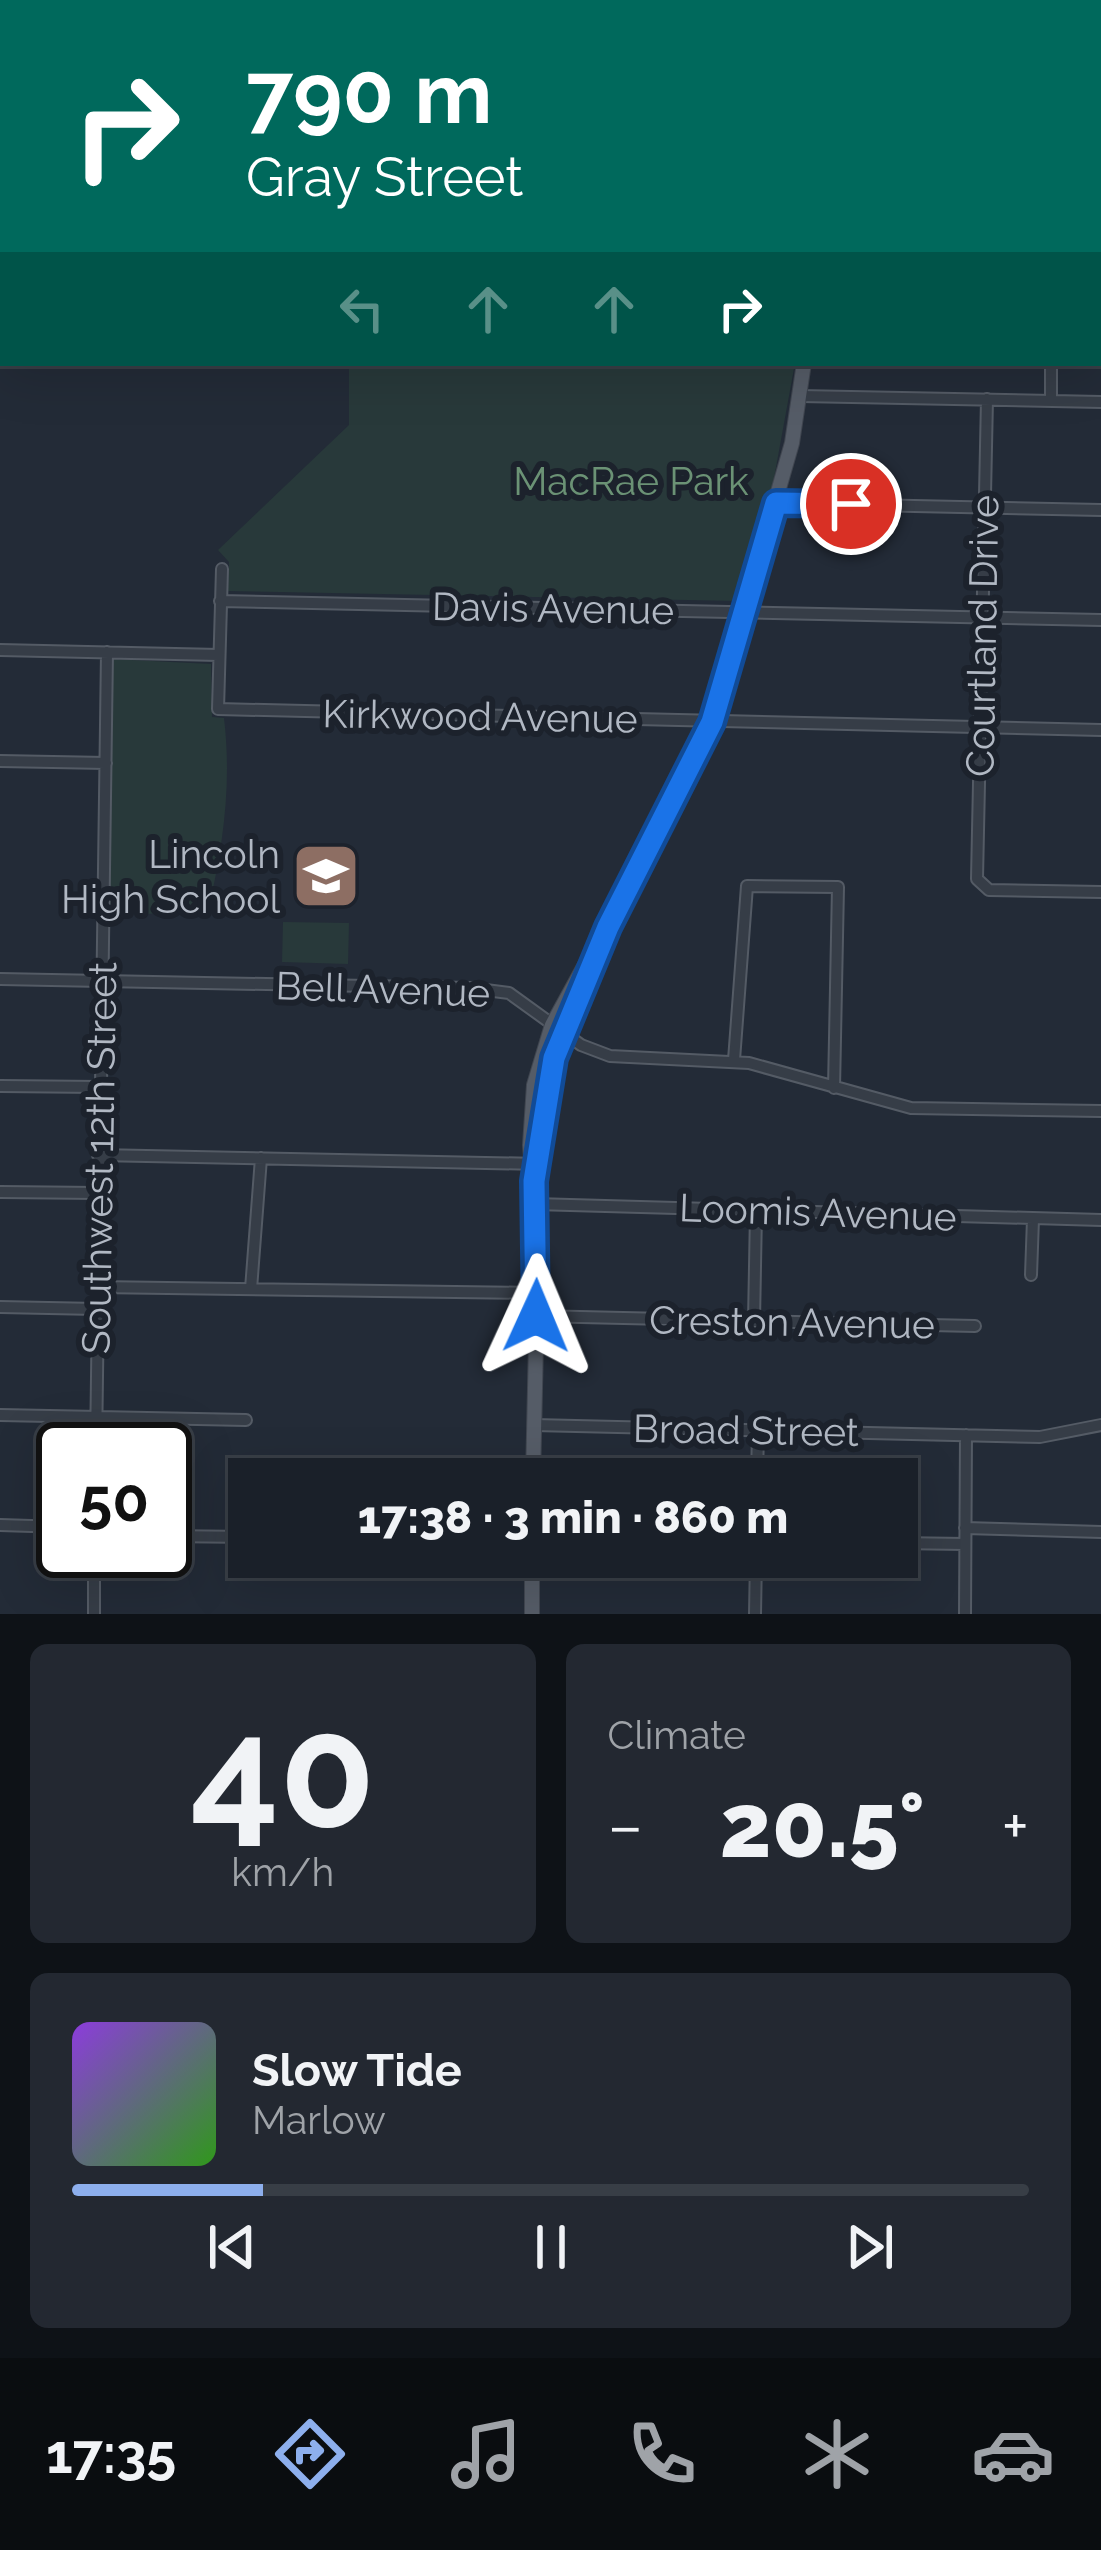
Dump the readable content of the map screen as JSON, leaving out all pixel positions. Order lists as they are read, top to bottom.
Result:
{
  "streets": {
    "street": [
      "Davis Avenue",
      "Courtland Drive",
      "Kirkwood Avenue",
      "Bell Avenue",
      "Southwest 12th Street",
      "Loomis Avenue",
      "Creston Avenue",
      "Broad Street"
    ]
  },
  "crossings": [
    ["Davis Avenue", "Courtland Drive"],
    ["Courtland Drive", "Kirkwood Avenue"],
    ["Bell Avenue", "Southwest 12th Street"]
  ],
  "parks": ["MacRae Park"],
  "places": {
    "school or university": ["Lincoln High School"]
  },
  "page": {
    "turn": ["790 m", "Gray Street"],
    "limit": "50",
    "trip": "17:38 · 3 min · 860 m",
    "tile": [
      ["40", "km/h"],
      "Climate"
    ],
    "heat": ["−", "20.5°", "+"],
    "song": ["Slow Tide", "Marlow"],
    "tabs": "17:35"
  }
}
